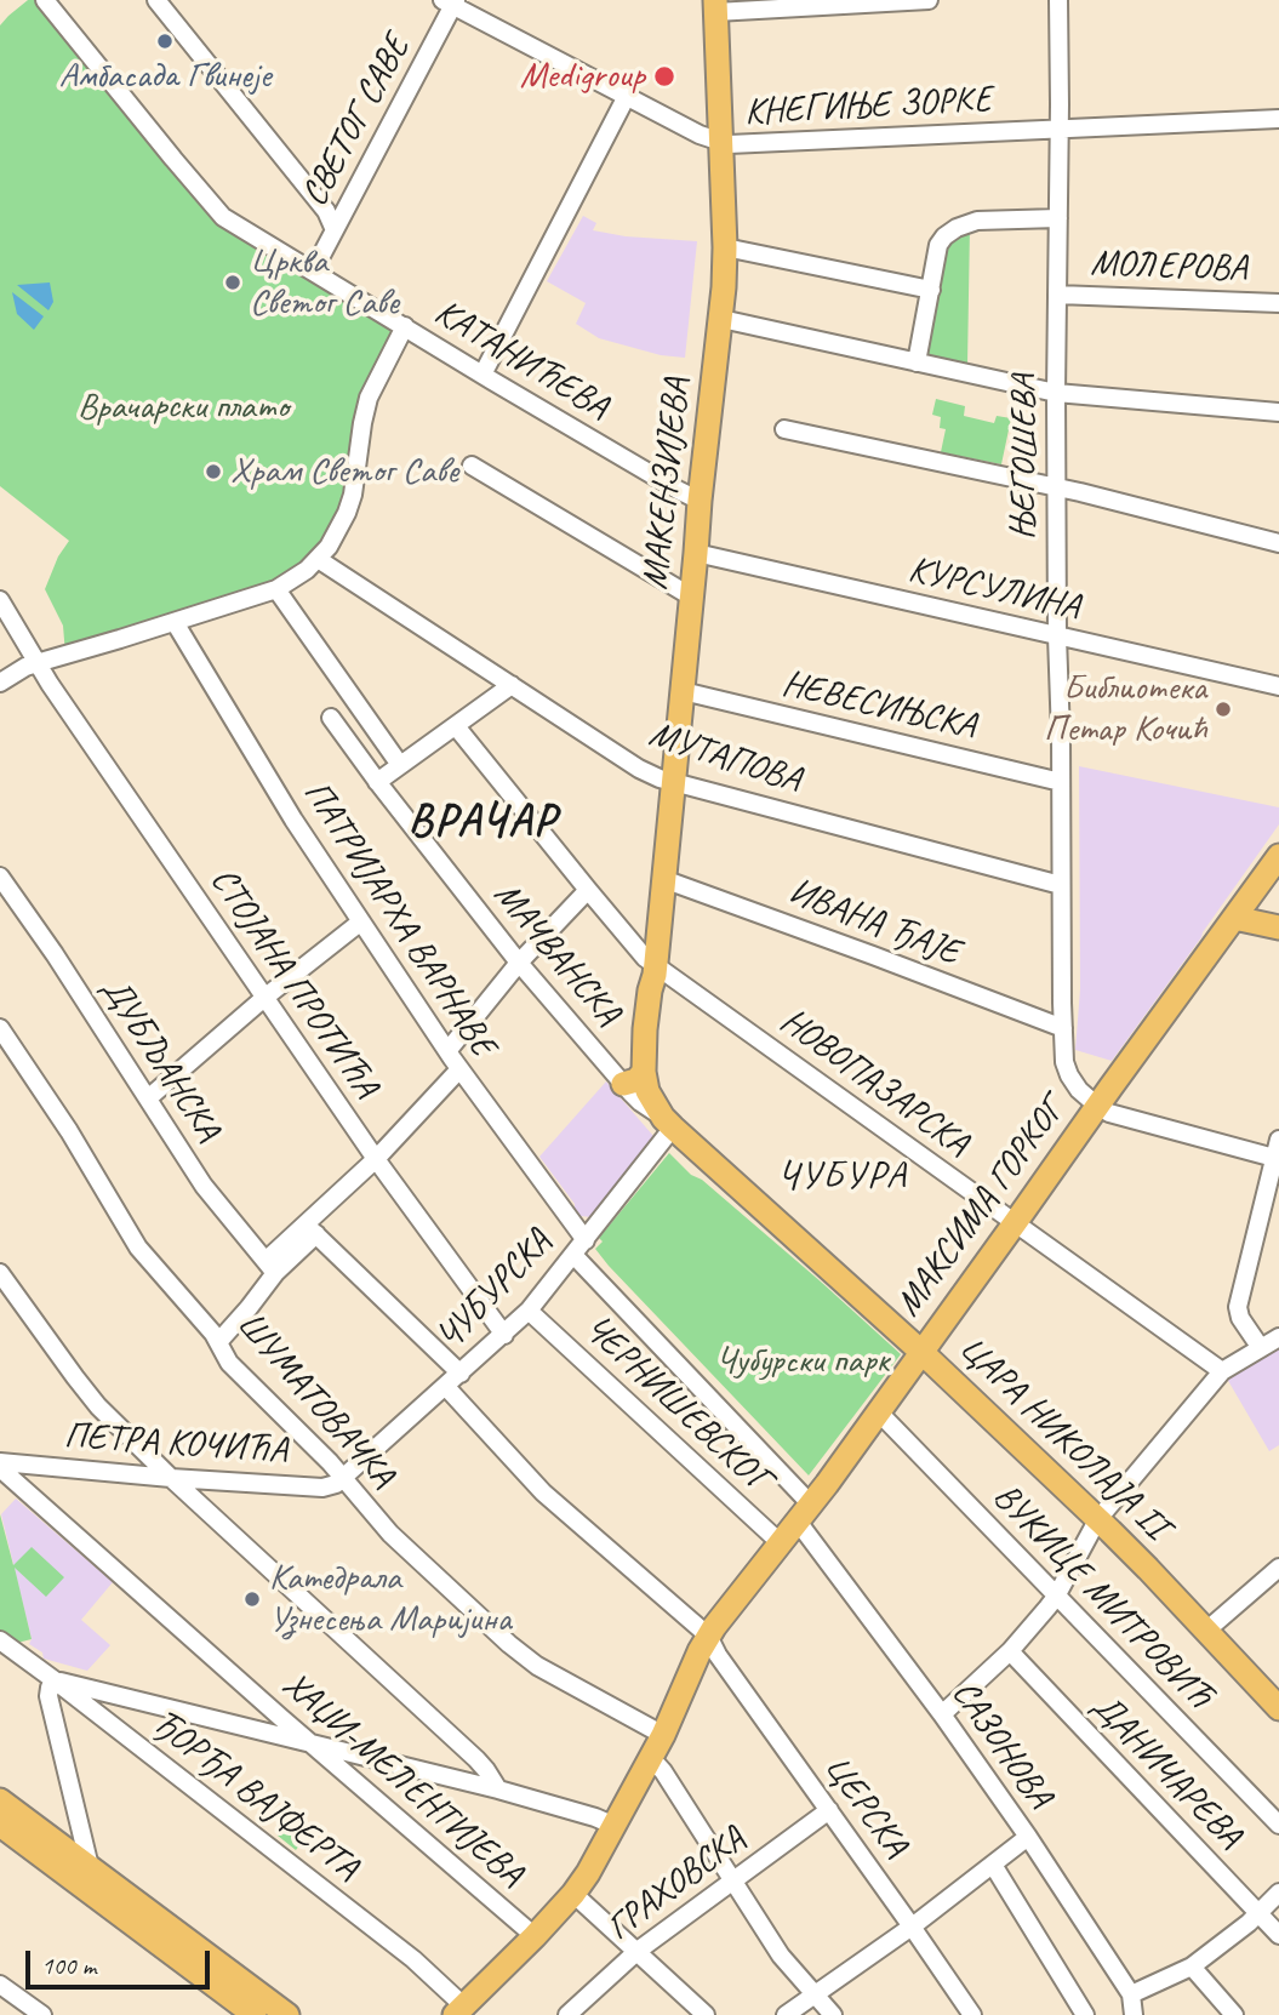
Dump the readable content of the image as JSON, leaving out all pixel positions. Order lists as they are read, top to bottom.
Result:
{
  "streets": {
    "main road": ["МАКЕНЗИЈЕВА", "МАКСИМА ГОРКОГ", "ЦАРА НИКОЛАЈА II"],
    "street": [
      "КНЕГИЊЕ ЗОРКЕ",
      "СВЕТОГ САВЕ",
      "МОЛЕРОВА",
      "КАТАНИЋЕВА",
      "ЊЕГОШЕВА",
      "КУРСУЛИНА",
      "НЕВЕСИЊСКА",
      "МУТАПОВА",
      "ПАТРИЈАРХА ВАРНАВЕ",
      "ИВАНА ЂАЈЕ",
      "МАЧВАНСКА",
      "СТОЈАНА ПРОТИЋА",
      "ДУБЉАНСКА",
      "НОВОПАЗАРСКА",
      "ЧУБУРСКА",
      "ШУМАТОВАЧКА",
      "ЧЕРНИШЕВСКОГ",
      "ПЕТРА КОЧИЋА",
      "ВУКИЦЕ МИТРОВИЋ",
      "САЗОНОВА",
      "ДАНИЧАРЕВА",
      "ХАЏИ-МЕЛЕНТИЈЕВА",
      "ЂОРЂА ВАЈФЕРТА",
      "ЦЕРСКА",
      "ГРАХОВСКА"
    ]
  },
  "crossings": [
    ["КНЕГИЊЕ ЗОРКЕ", "СВЕТОГ САВЕ"],
    ["КНЕГИЊЕ ЗОРКЕ", "ЊЕГОШЕВА"],
    ["КНЕГИЊЕ ЗОРКЕ", "МАКЕНЗИЈЕВА"],
    ["СВЕТОГ САВЕ", "КАТАНИЋЕВА"],
    ["МОЛЕРОВА", "ЊЕГОШЕВА"],
    ["КАТАНИЋЕВА", "МАКЕНЗИЈЕВА"],
    ["ЊЕГОШЕВА", "КУРСУЛИНА"],
    ["ЊЕГОШЕВА", "НЕВЕСИЊСКА"],
    ["ЊЕГОШЕВА", "МУТАПОВА"],
    ["ЊЕГОШЕВА", "ИВАНА ЂАЈЕ"],
    ["ЊЕГОШЕВА", "МАКСИМА ГОРКОГ"],
    ["МАКЕНЗИЈЕВА", "КУРСУЛИНА"],
    ["МАКЕНЗИЈЕВА", "НЕВЕСИЊСКА"],
    ["МАКЕНЗИЈЕВА", "МУТАПОВА"],
    ["МАКЕНЗИЈЕВА", "ИВАНА ЂАЈЕ"],
    ["МАКЕНЗИЈЕВА", "МАЧВАНСКА"],
    ["МАКЕНЗИЈЕВА", "НОВОПАЗАРСКА"],
    ["МАКЕНЗИЈЕВА", "ЧУБУРСКА"],
    ["МАКЕНЗИЈЕВА", "ЦАРА НИКОЛАЈА II"],
    ["ПАТРИЈАРХА ВАРНАВЕ", "ЧУБУРСКА"],
    ["МАЧВАНСКА", "ЧУБУРСКА"],
    ["МАЧВАНСКА", "ЦАРА НИКОЛАЈА II"],
    ["СТОЈАНА ПРОТИЋА", "ЧУБУРСКА"],
    ["НОВОПАЗАРСКА", "МАКСИМА ГОРКОГ"],
    ["МАКСИМА ГОРКОГ", "ШУМАТОВАЧКА"],
    ["МАКСИМА ГОРКОГ", "ЧЕРНИШЕВСКОГ"],
    ["МАКСИМА ГОРКОГ", "ЦАРА НИКОЛАЈА II"],
    ["МАКСИМА ГОРКОГ", "ВУКИЦЕ МИТРОВИЋ"],
    ["МАКСИМА ГОРКОГ", "САЗОНОВА"],
    ["МАКСИМА ГОРКОГ", "ХАЏИ-МЕЛЕНТИЈЕВА"],
    ["МАКСИМА ГОРКОГ", "ЂОРЂА ВАЈФЕРТА"],
    ["МАКСИМА ГОРКОГ", "ЦЕРСКА"],
    ["ЧУБУРСКА", "ШУМАТОВАЧКА"],
    ["ЧУБУРСКА", "ЧЕРНИШЕВСКОГ"],
    ["ЧУБУРСКА", "ЦАРА НИКОЛАЈА II"],
    ["ЧУБУРСКА", "ПЕТРА КОЧИЋА"],
    ["ЧУБУРСКА", "САЗОНОВА"],
    ["ЧУБУРСКА", "ЦЕРСКА"],
    ["ШУМАТОВАЧКА", "ПЕТРА КОЧИЋА"],
    ["ПЕТРА КОЧИЋА", "ХАЏИ-МЕЛЕНТИЈЕВА"],
    ["ЦЕРСКА", "ГРАХОВСКА"]
  ],
  "districts": ["ВРАЧАР", "ЧУБУРА"],
  "parks": ["Врачарски плато", "Чубурски парк"],
  "places": [
    "Амбасада Гвинеје",
    "Medigroup",
    "Црква Светог Саве",
    "Храм Светог Саве",
    "Библиотека Петар Кочић",
    "Катедрала Узнесења Маријина"
  ],
  "scale_bar": "100 m"
}
